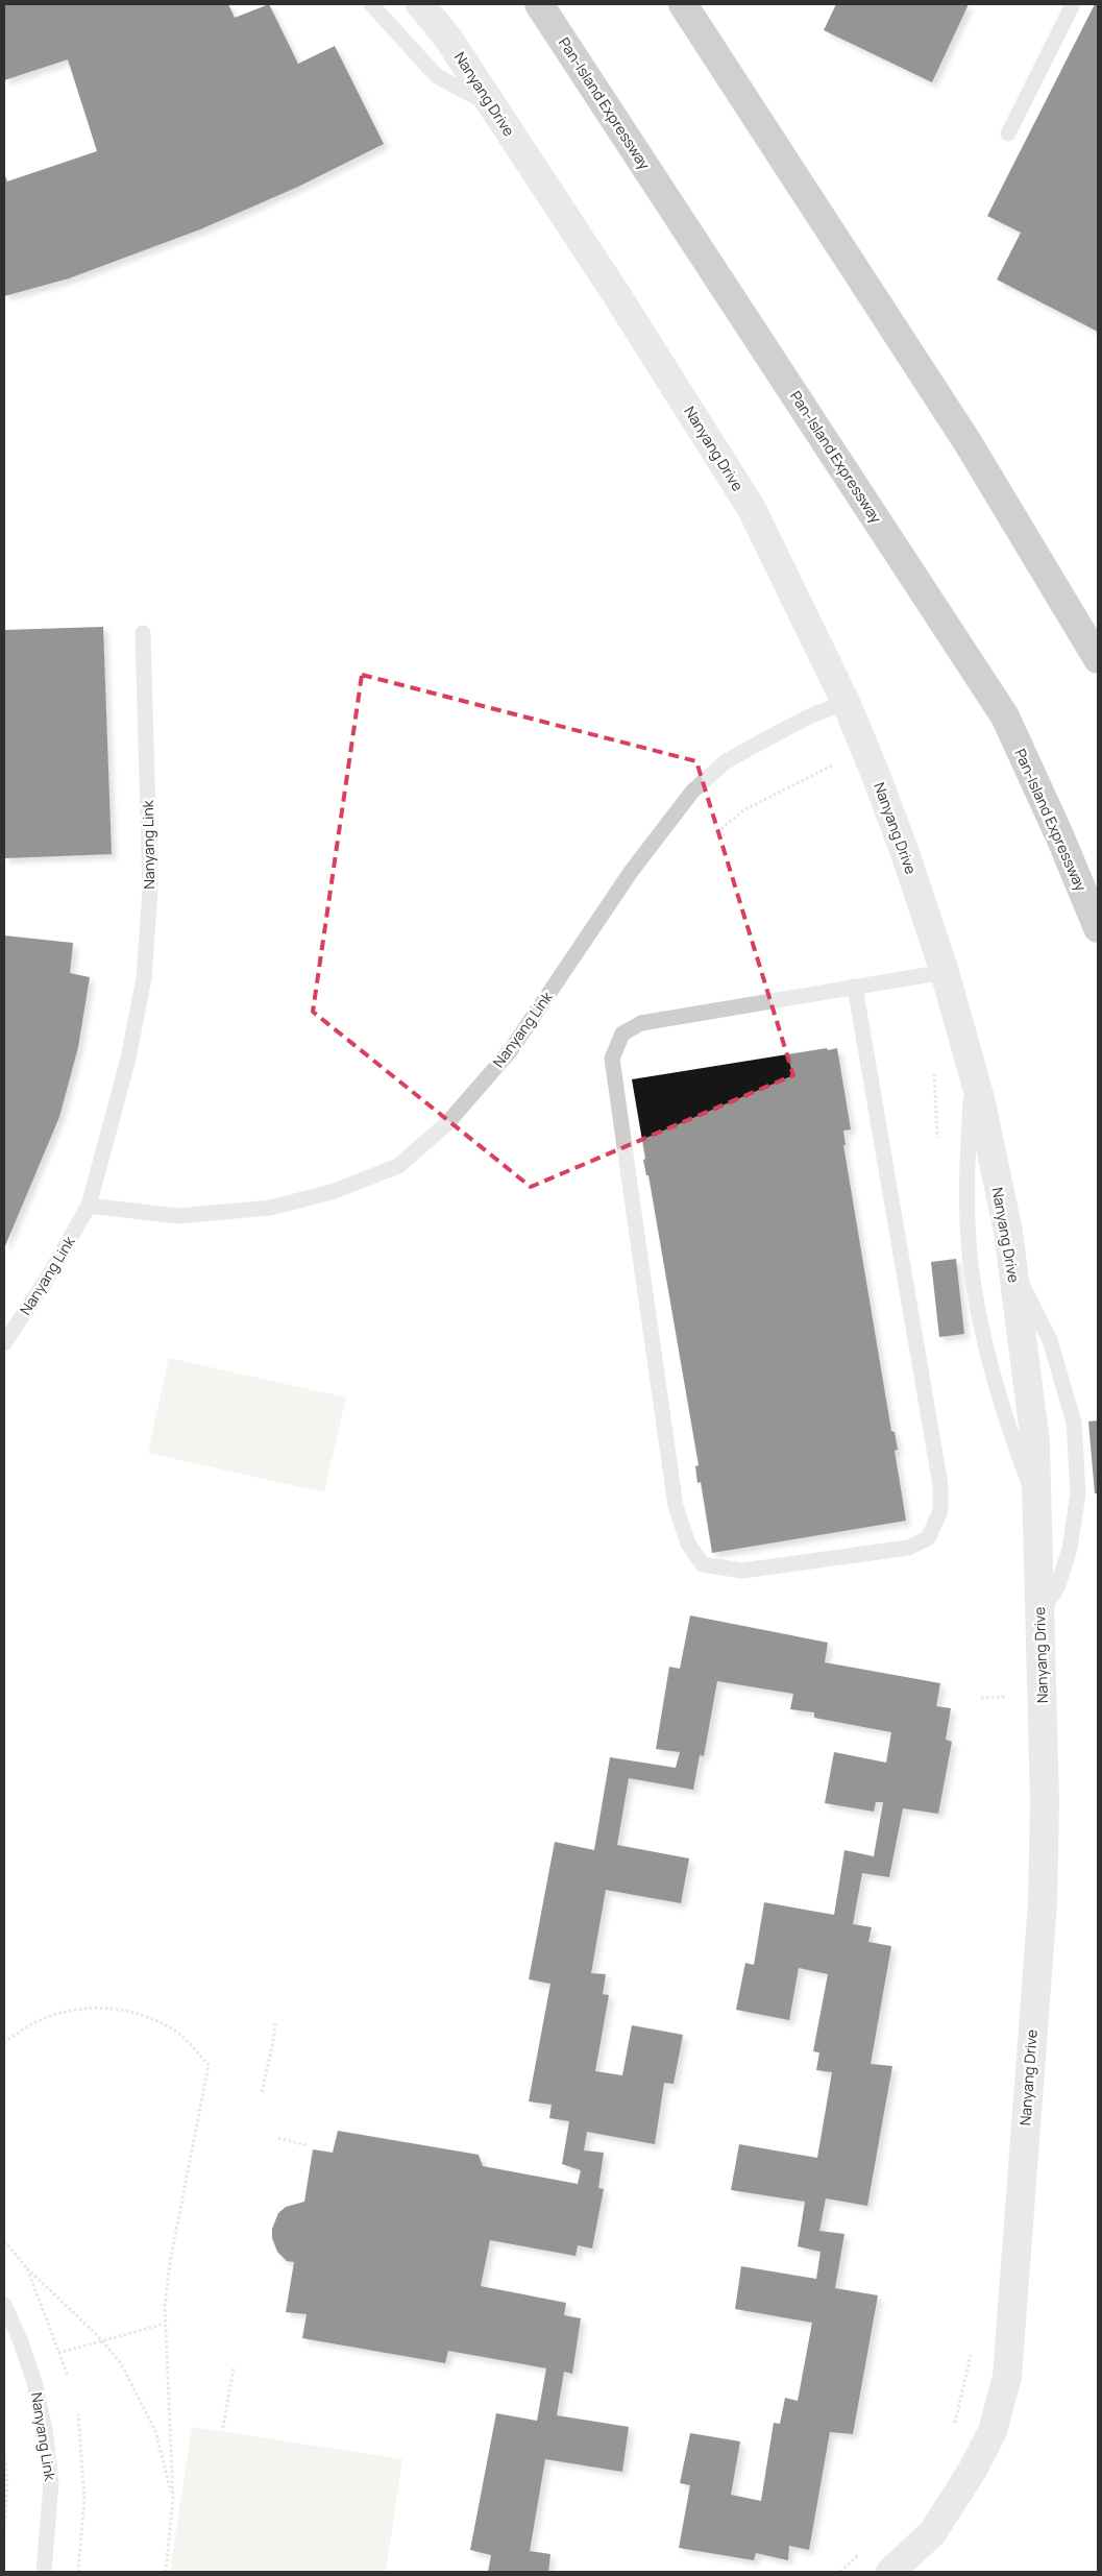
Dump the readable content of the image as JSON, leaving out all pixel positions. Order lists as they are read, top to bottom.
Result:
{
  "streets": {
    "highway": ["Pan-Island Expressway"],
    "street": ["Nanyang Drive"],
    "lane": ["Nanyang Link"]
  },
  "crossings": [
    ["Nanyang Drive", "Nanyang Link"]
  ]
}
